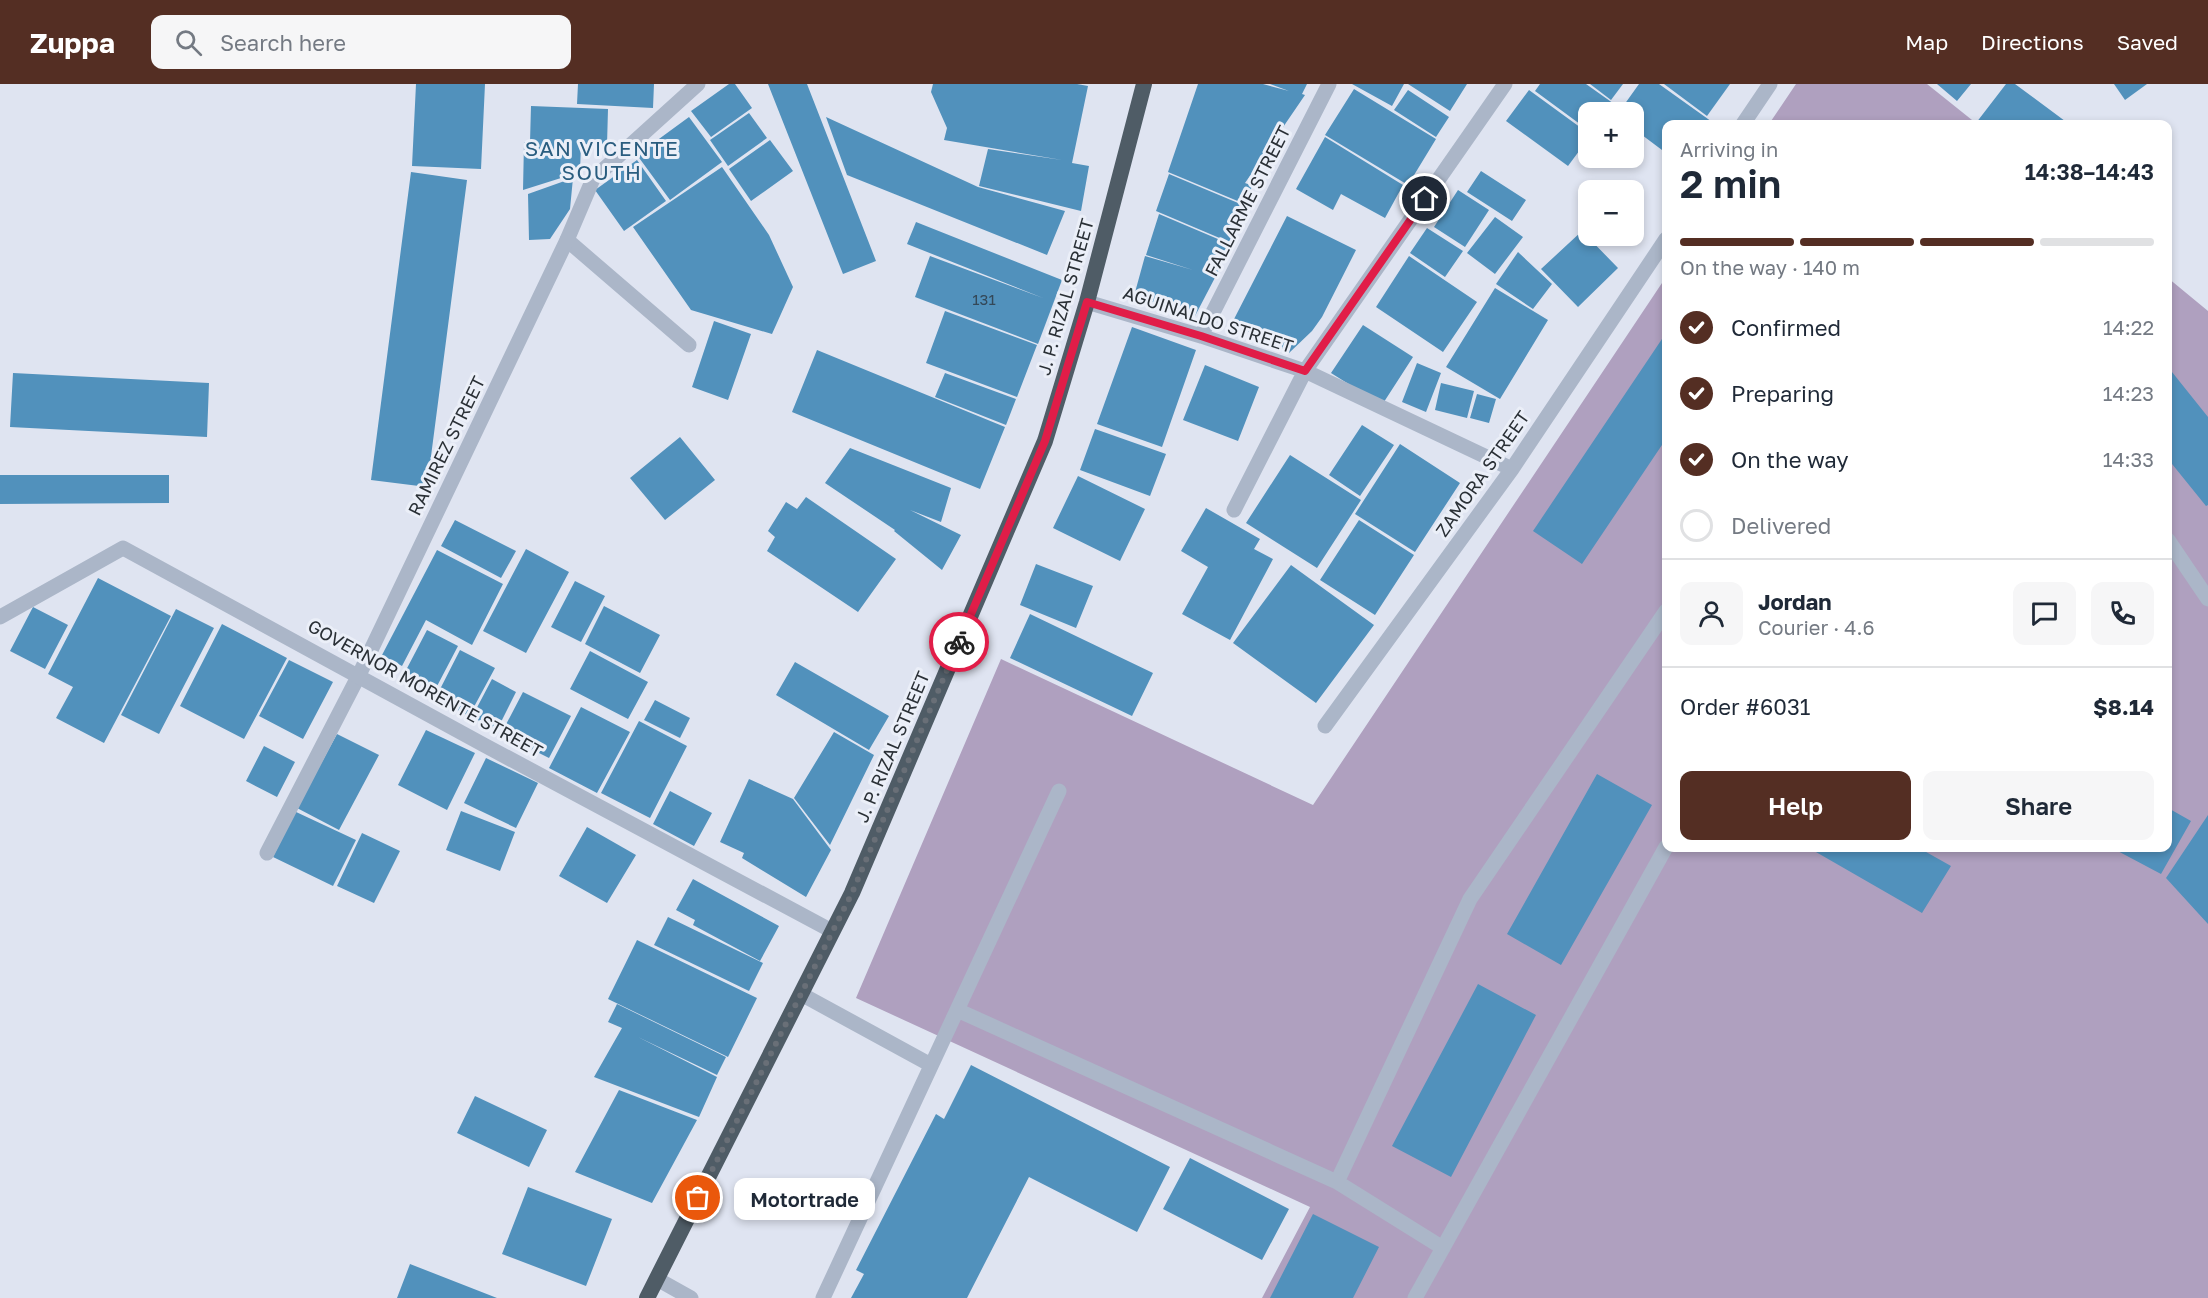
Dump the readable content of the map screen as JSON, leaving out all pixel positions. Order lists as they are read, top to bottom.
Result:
{
  "streets": {
    "highway": ["J. P. RIZAL STREET"],
    "street": [
      "FALLARME STREET",
      "AGUINALDO STREET",
      "RAMIREZ STREET",
      "ZAMORA STREET",
      "GOVERNOR MORENTE STREET"
    ]
  },
  "crossings": [
    ["FALLARME STREET", "AGUINALDO STREET"],
    ["J. P. RIZAL STREET", "AGUINALDO STREET"],
    ["J. P. RIZAL STREET", "GOVERNOR MORENTE STREET"],
    ["AGUINALDO STREET", "ZAMORA STREET"],
    ["RAMIREZ STREET", "GOVERNOR MORENTE STREET"]
  ],
  "districts": ["SAN VICENTE SOUTH"],
  "places": ["Motortrade"],
  "house_numbers": ["131"],
  "page": {
    "header": "Zuppa",
    "search": "Search here",
    "nav": ["Map", "Directions", "Saved"],
    "map_buttons": ["+", "−"],
    "heading": ["2 min", "Arriving in", "14:38–14:43"],
    "panel": [
      "Jordan",
      "Courier · 4.6",
      "Order #6031",
      "$8.14"
    ],
    "bar": "On the way · 140 m",
    "list": [
      ["Confirmed", "14:22"],
      ["Preparing", "14:23"],
      ["On the way", "14:33"],
      "Delivered"
    ],
    "buttons": ["Help", "Share"],
    "bubble": "Motortrade"
  }
}
